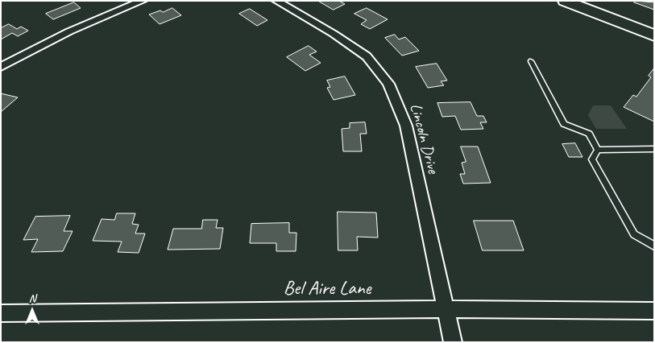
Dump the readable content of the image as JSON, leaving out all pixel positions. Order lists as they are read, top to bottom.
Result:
{
  "streets": {
    "street": ["Lincoln Drive", "Bel Aire Lane"]
  },
  "crossings": [
    ["Lincoln Drive", "Bel Aire Lane"]
  ],
  "north": "top"
}
